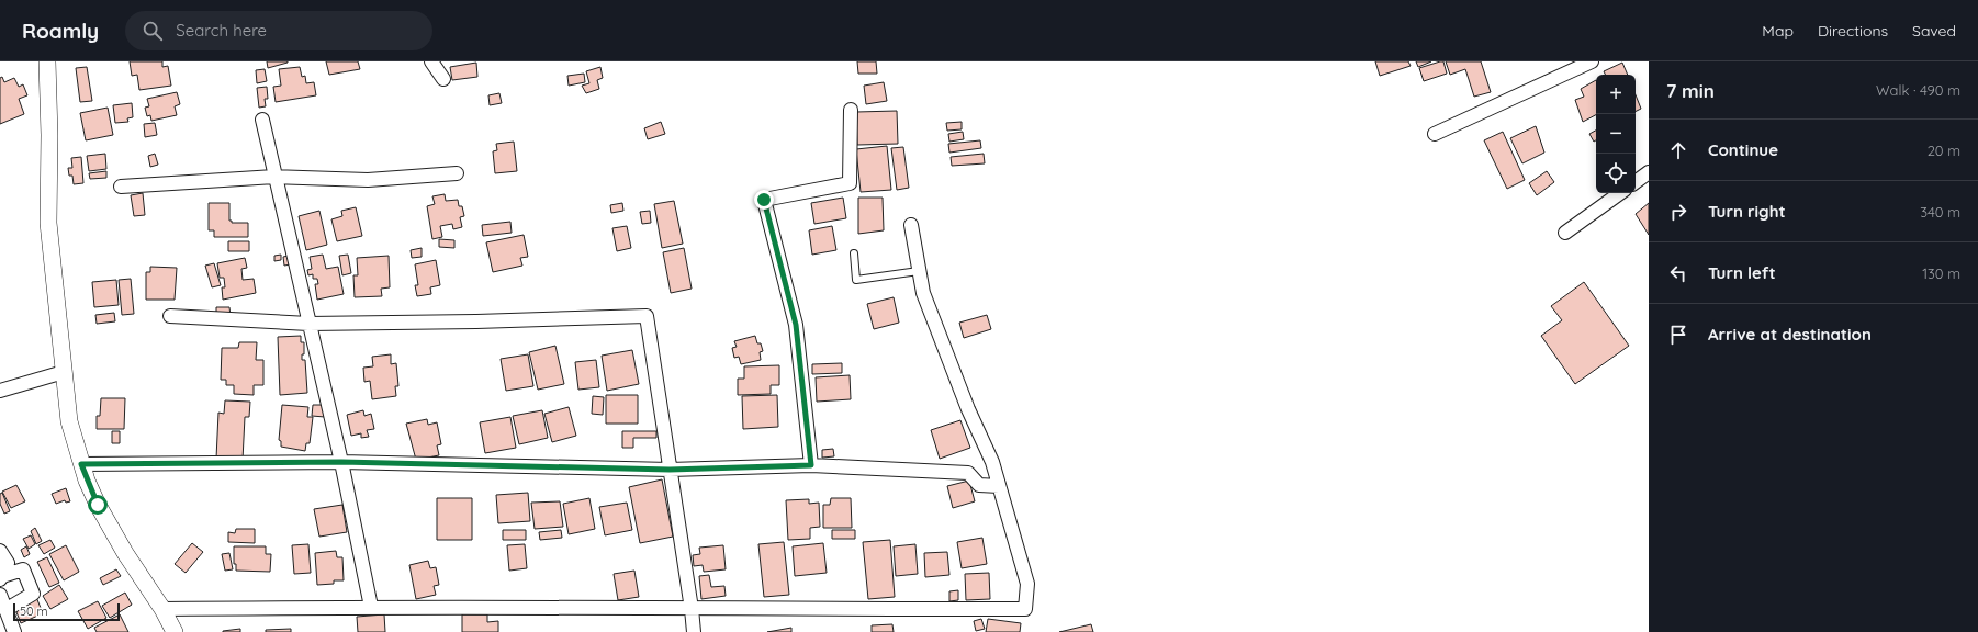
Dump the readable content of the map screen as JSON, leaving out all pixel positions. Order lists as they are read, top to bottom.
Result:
{
  "scale_bar": "50 m",
  "page": {
    "header": "Roamly",
    "search": "Search here",
    "nav": ["Map", "Directions", "Saved"],
    "heading": ["7 min", "Walk · 490 m"],
    "map_buttons": ["+", "−"],
    "list": [
      ["Continue", "20 m"],
      ["Turn right", "340 m"],
      ["Turn left", "130 m"],
      "Arrive at destination"
    ],
    "scale": "50 m"
  }
}
